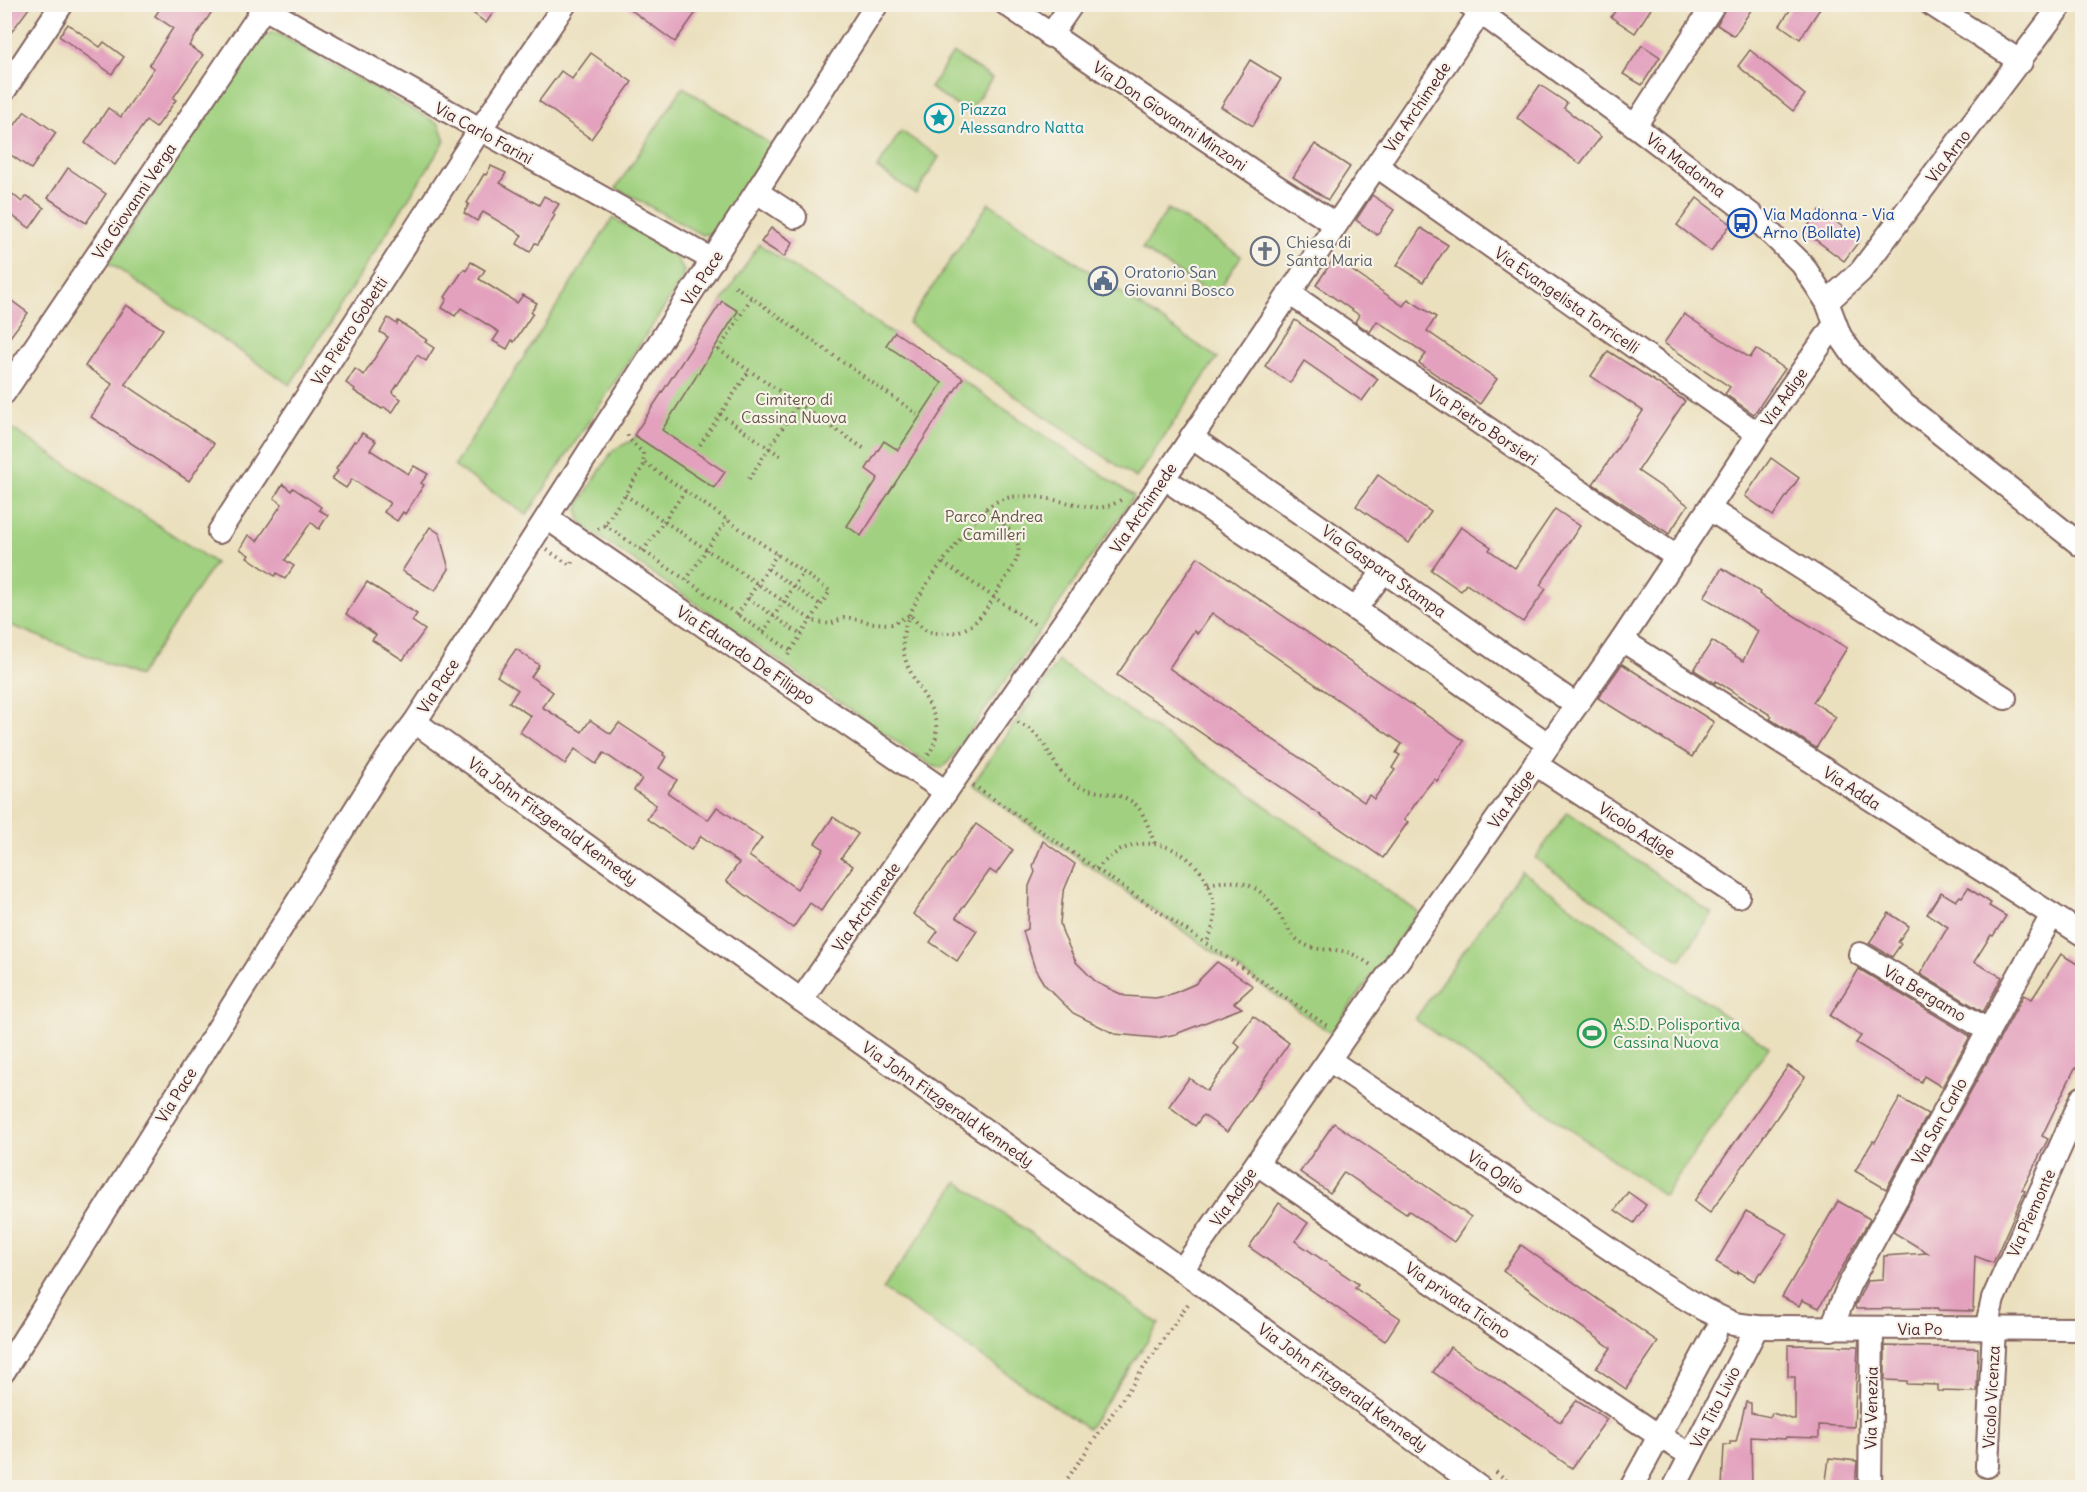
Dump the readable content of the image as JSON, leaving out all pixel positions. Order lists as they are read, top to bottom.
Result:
{
  "streets": {
    "street": [
      "Via Archimede",
      "Via Don Giovanni Minzoni",
      "Via Carlo Farini",
      "Via Arno",
      "Via Madonna",
      "Via Giovanni Verga",
      "Via Pace",
      "Via Evangelista Torricelli",
      "Via Pietro Gobetti",
      "Via Adige",
      "Via Pietro Borsieri",
      "Via Gaspara Stampa",
      "Via Eduardo De Filippo",
      "Via Adda",
      "Via John Fitzgerald Kennedy",
      "Vicolo Adige",
      "Via Bergamo",
      "Via San Carlo",
      "Via Oglio",
      "Via Piemonte",
      "Via privata Ticino",
      "Via Po",
      "Vicolo Vicenza",
      "Via Tito Livio",
      "Via Venezia"
    ]
  },
  "crossings": [
    ["Via Archimede", "Via Don Giovanni Minzoni"],
    ["Via Archimede", "Via Madonna"],
    ["Via Archimede", "Via Evangelista Torricelli"],
    ["Via Archimede", "Via Pietro Borsieri"],
    ["Via Archimede", "Via Gaspara Stampa"],
    ["Via Archimede", "Via Eduardo De Filippo"],
    ["Via Archimede", "Via John Fitzgerald Kennedy"],
    ["Via Carlo Farini", "Via Giovanni Verga"],
    ["Via Carlo Farini", "Via Pace"],
    ["Via Carlo Farini", "Via Pietro Gobetti"],
    ["Via Arno", "Via Madonna"],
    ["Via Madonna", "Via Adige"],
    ["Via Pace", "Via Eduardo De Filippo"],
    ["Via Pace", "Via John Fitzgerald Kennedy"],
    ["Via Evangelista Torricelli", "Via Adige"],
    ["Via Adige", "Via Pietro Borsieri"],
    ["Via Adige", "Via Gaspara Stampa"],
    ["Via Adige", "Via Adda"],
    ["Via Adige", "Via John Fitzgerald Kennedy"],
    ["Via Adige", "Vicolo Adige"],
    ["Via Adige", "Via Oglio"],
    ["Via Adige", "Via privata Ticino"],
    ["Via Adda", "Via San Carlo"],
    ["Via Bergamo", "Via San Carlo"],
    ["Via San Carlo", "Via Po"],
    ["Via Oglio", "Via Po"],
    ["Via Oglio", "Via Tito Livio"],
    ["Via Piemonte", "Via Po"],
    ["Via Piemonte", "Vicolo Vicenza"],
    ["Via privata Ticino", "Via Tito Livio"],
    ["Via Po", "Vicolo Vicenza"],
    ["Via Po", "Via Tito Livio"],
    ["Via Po", "Via Venezia"]
  ],
  "parks": ["Cimitero di Cassina Nuova", "Parco Andrea Camilleri"],
  "places": {
    "place": ["Piazza Alessandro Natta"],
    "bus stop": ["Via Madonna - Via Arno (Bollate)"],
    "church": ["Chiesa di Santa Maria"],
    "public building": ["Oratorio San Giovanni Bosco"],
    "sports": ["A.S.D. Polisportiva Cassina Nuova"]
  }
}
